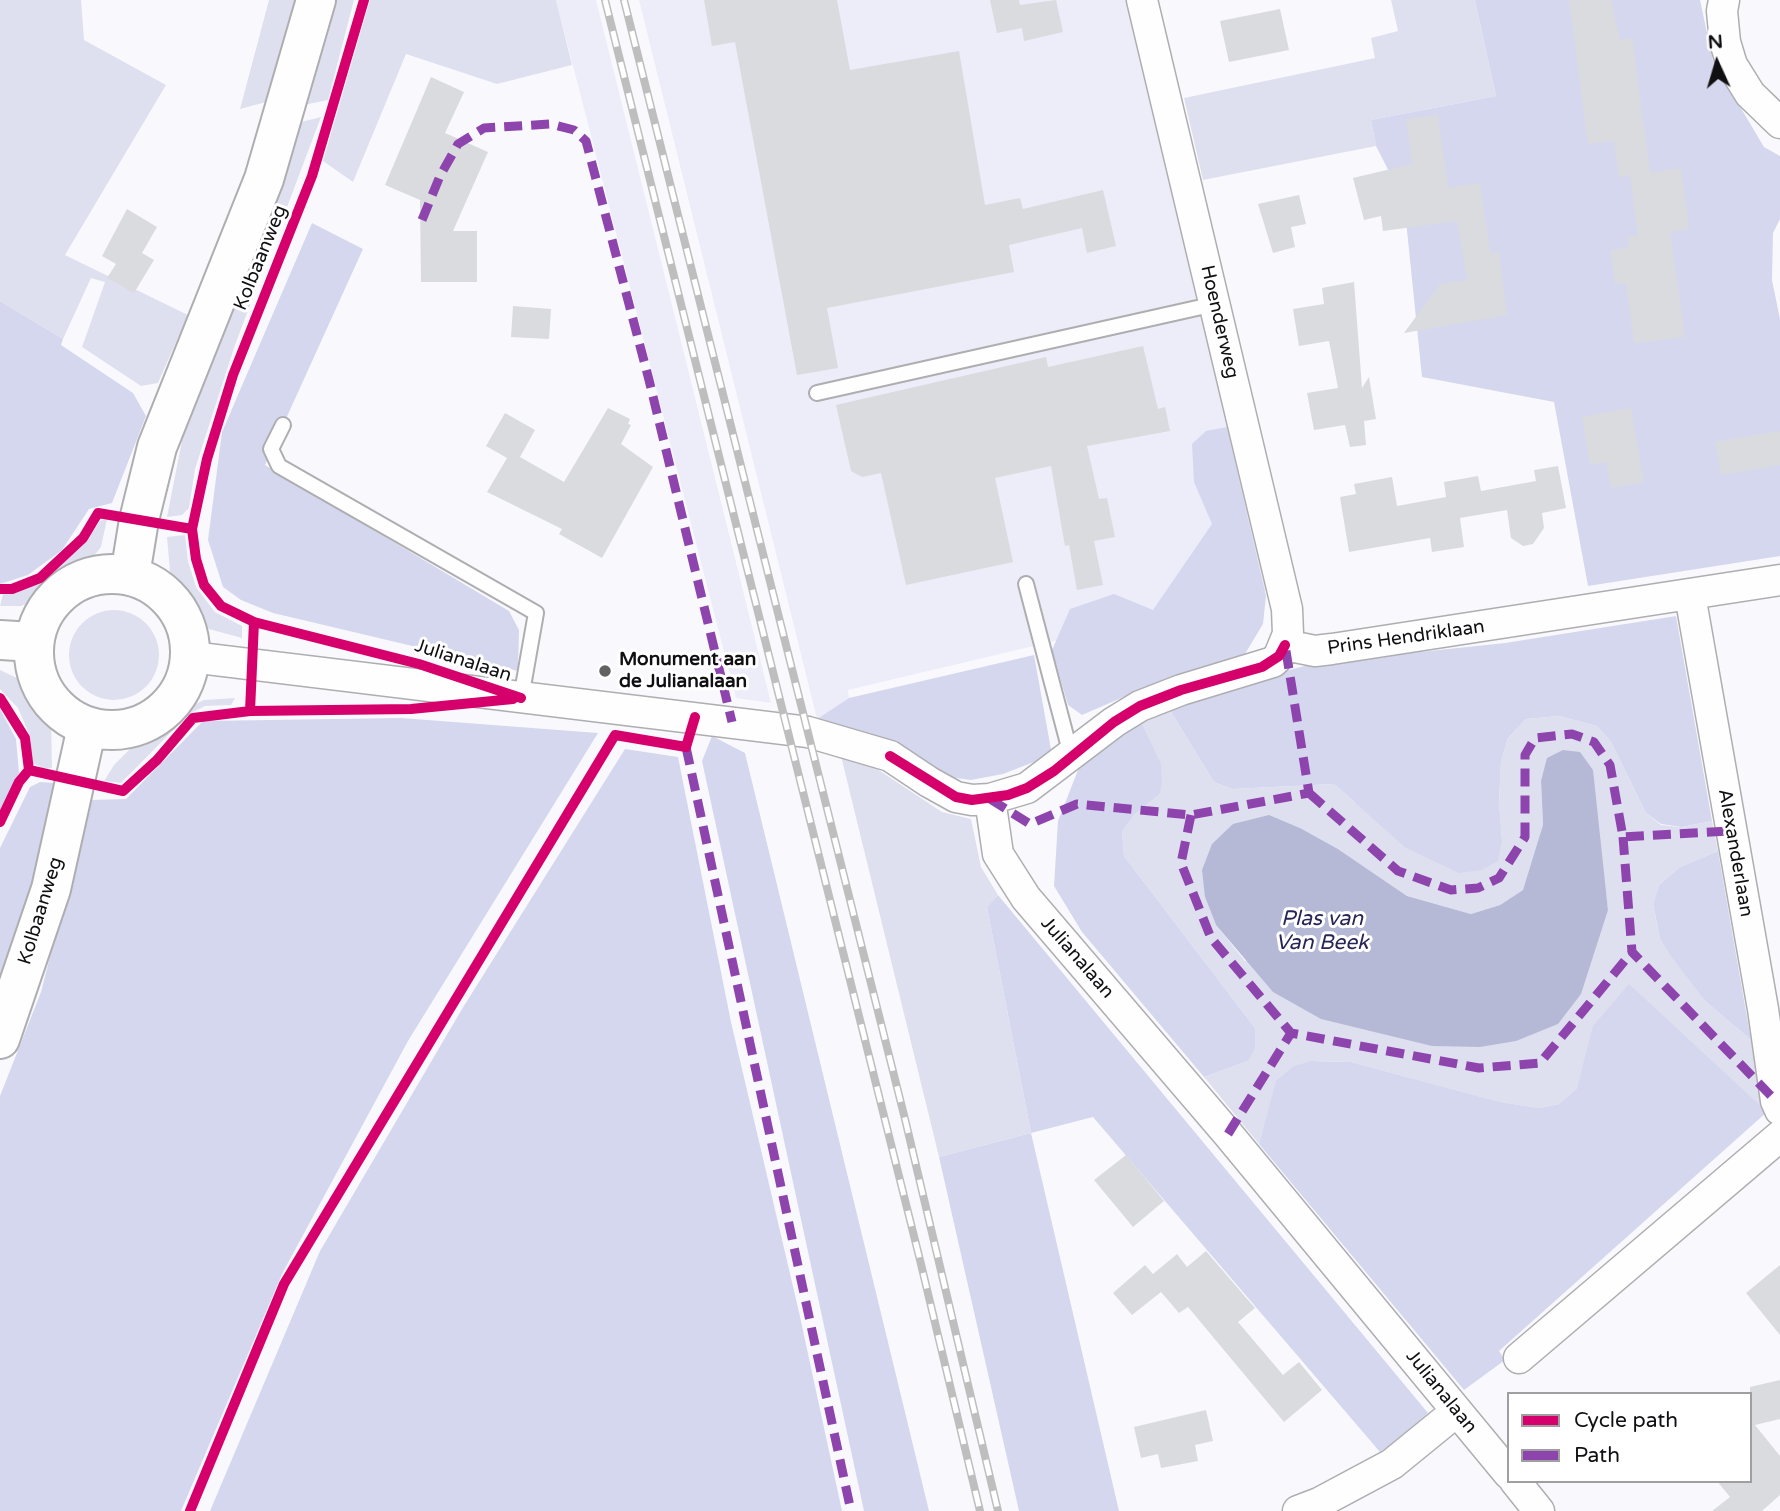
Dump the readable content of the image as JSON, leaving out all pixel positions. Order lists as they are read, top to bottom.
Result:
{
  "streets": {
    "street": [
      "Kolbaanweg",
      "Hoenderweg",
      "Prins Hendriklaan",
      "Julianalaan",
      "Alexanderlaan"
    ]
  },
  "crossings": [
    ["Kolbaanweg", "Julianalaan"],
    ["Hoenderweg", "Prins Hendriklaan"],
    ["Prins Hendriklaan", "Alexanderlaan"]
  ],
  "water": ["Plas van Van Beek"],
  "places": ["Monument aan de Julianalaan"],
  "legend": ["Cycle path", "Path"],
  "north": "top"
}
